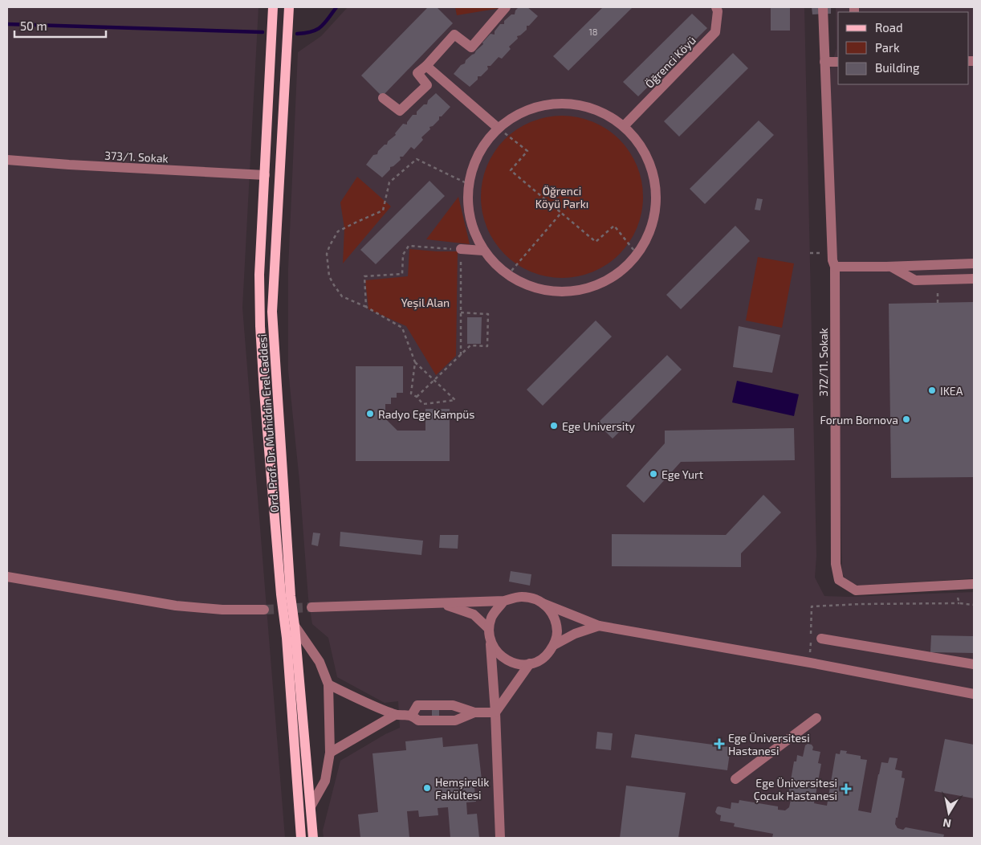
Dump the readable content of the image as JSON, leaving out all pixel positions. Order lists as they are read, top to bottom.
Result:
{
  "streets": {
    "main road": ["Ord. Prof. Dr. Muhiddin Erel Caddesi"],
    "street": ["Öğrenci Köyü", "373/1. Sokak", "372/11. Sokak"]
  },
  "crossings": [
    ["373/1. Sokak", "Ord. Prof. Dr. Muhiddin Erel Caddesi"]
  ],
  "parks": ["Öğrenci Köyü Parkı", "Yeşil Alan"],
  "places": {
    "other": [
      "IKEA",
      "Radyo Ege Kampüs",
      "Forum Bornova",
      "Ege University",
      "Ege Yurt",
      "Hemşirelik Fakültesi"
    ],
    "health": ["Ege Üniversitesi Hastanesi", "Ege Üniversitesi Çocuk Hastanesi"]
  },
  "house_numbers": ["18"],
  "legend": ["Road", "Park", "Building"],
  "scale_bar": "50 m",
  "north": "bottom"
}
